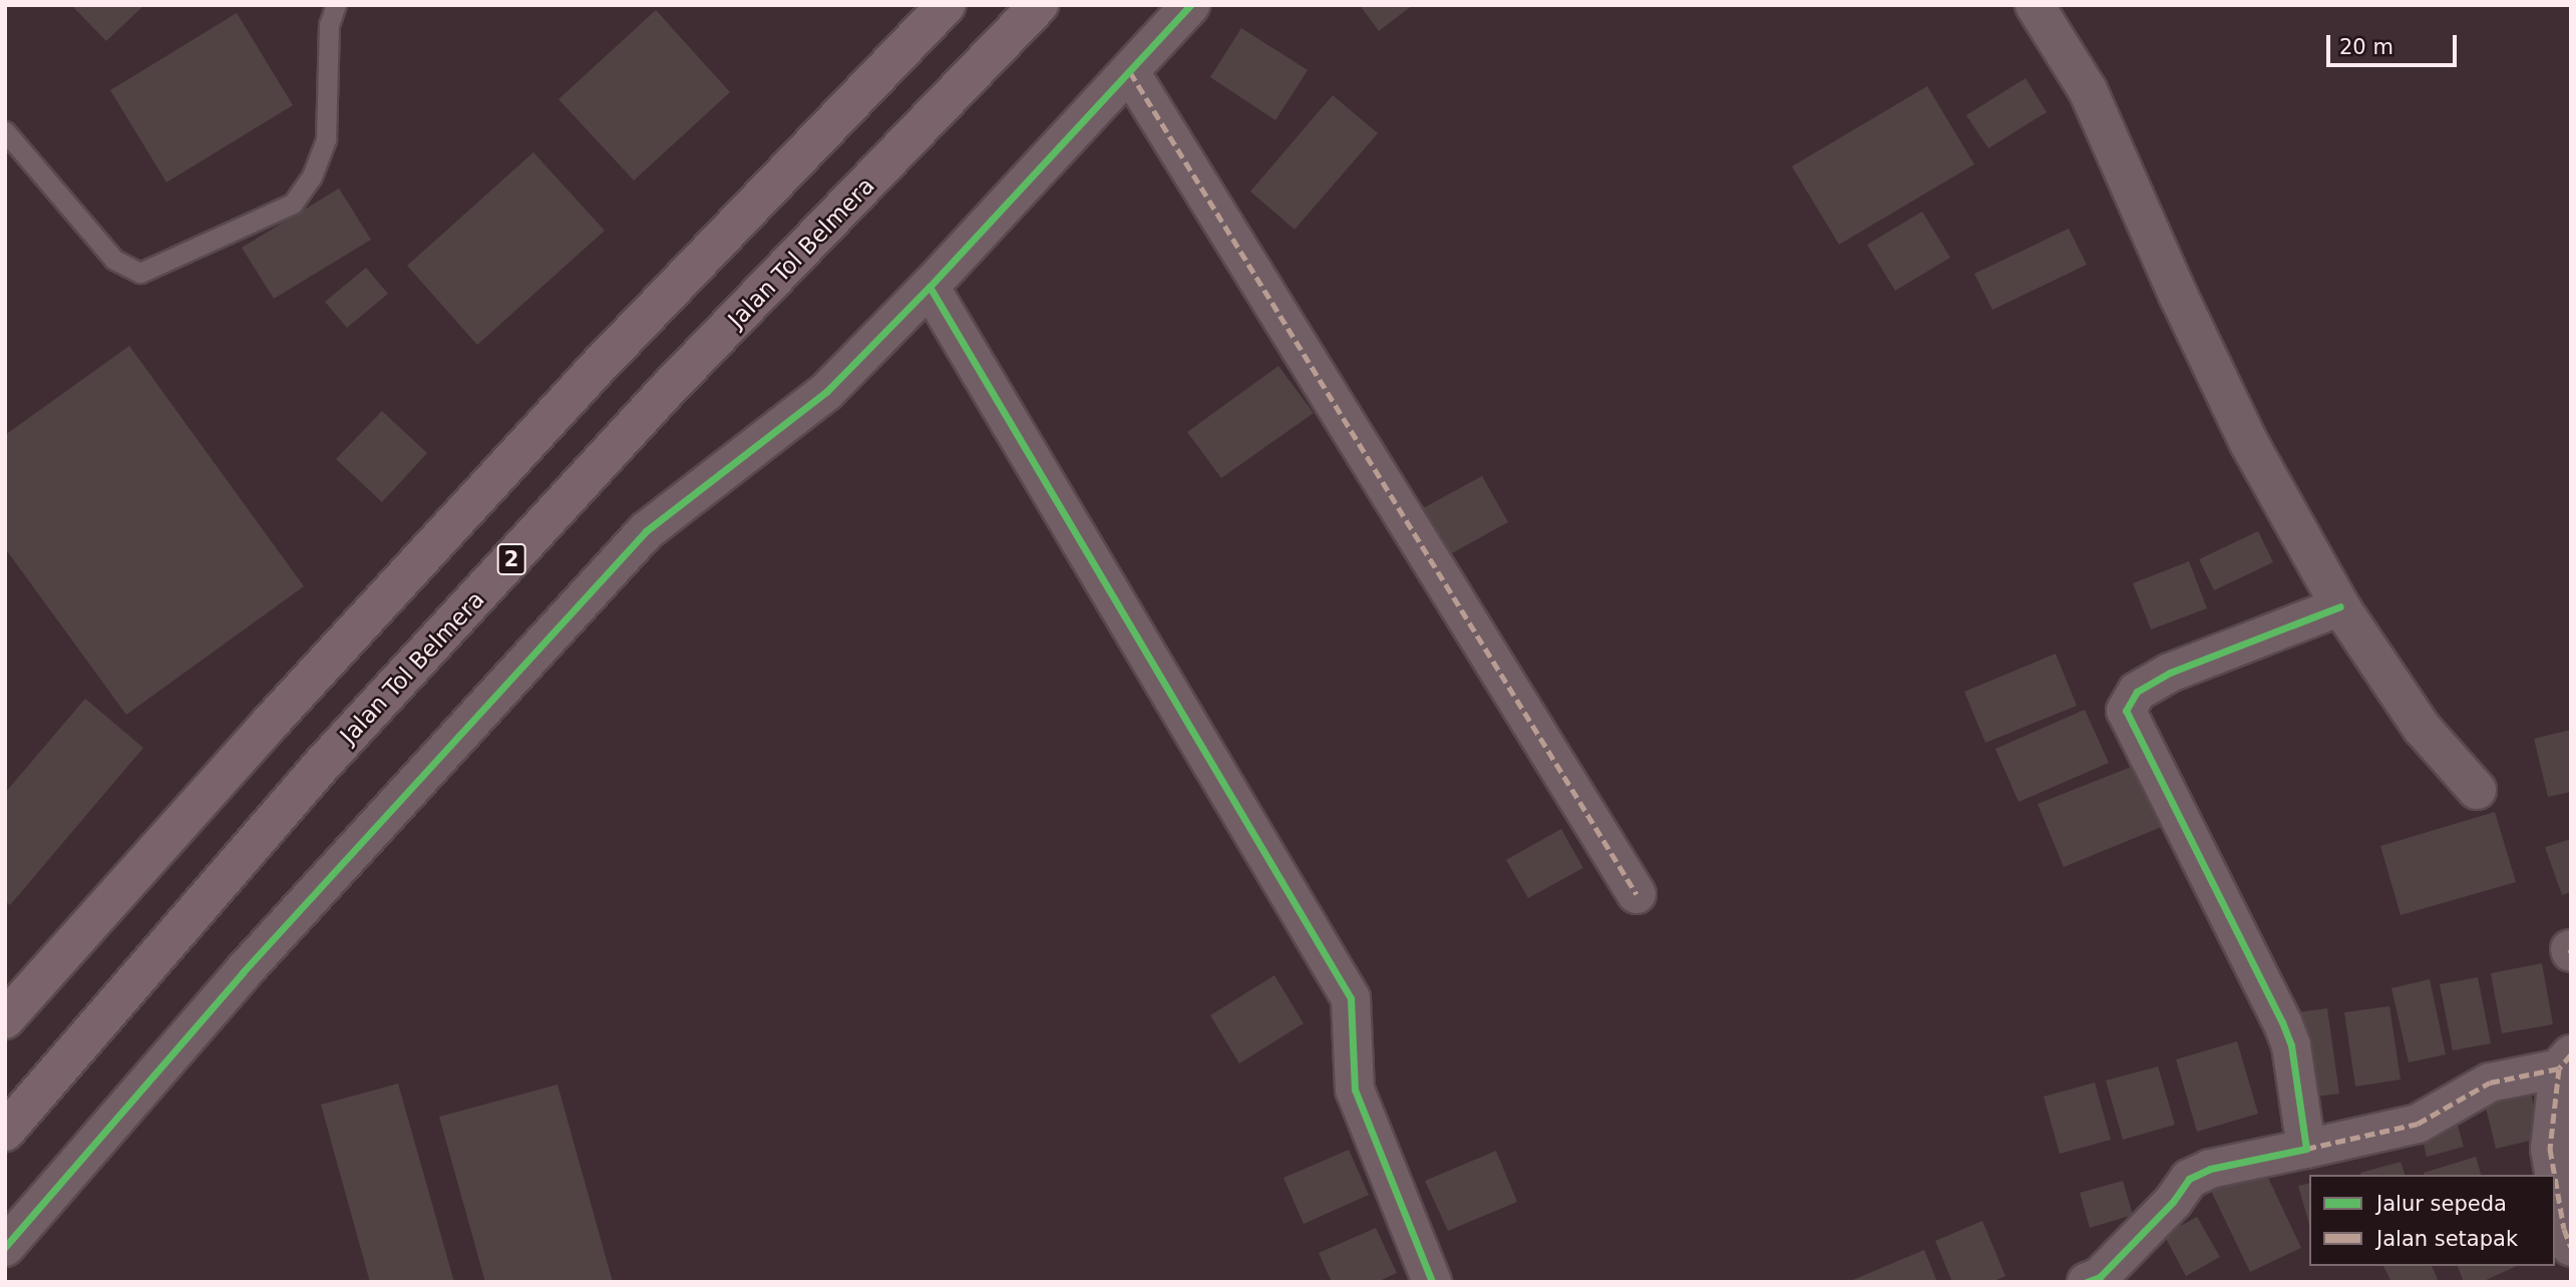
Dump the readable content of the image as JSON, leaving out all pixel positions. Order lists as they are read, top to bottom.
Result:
{
  "streets": {
    "highway": ["Jalan Tol Belmera", "2"]
  },
  "legend": ["Jalur sepeda", "Jalan setapak"],
  "scale_bar": "20 m"
}
